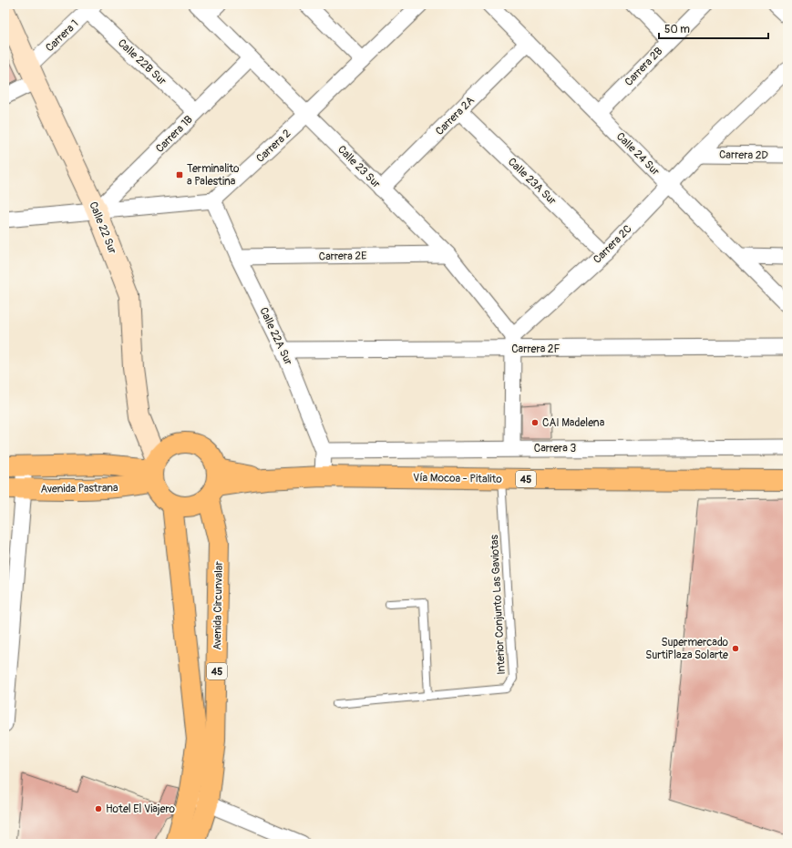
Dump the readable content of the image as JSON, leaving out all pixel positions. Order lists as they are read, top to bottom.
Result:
{
  "streets": {
    "main road": [
      "Calle 22 Sur",
      "Vía Mocoa - Pitalito",
      "45",
      "Avenida Pastrana",
      "Avenida Circunvalar"
    ],
    "street": [
      "Carrera 1",
      "Calle 22B Sur",
      "Carrera 2B",
      "Carrera 2A",
      "Carrera 1B",
      "Carrera 2",
      "Calle 24 Sur",
      "Carrera 2D",
      "Calle 23 Sur",
      "Calle 23A Sur",
      "Carrera 2C",
      "Carrera 2E",
      "Calle 22A Sur",
      "Carrera 2F",
      "Carrera 3"
    ],
    "lane": ["Interior Conjunto Las Gaviotas"]
  },
  "crossings": [
    ["Carrera 1", "Calle 22B Sur"],
    ["Carrera 1", "Calle 22 Sur"],
    ["Calle 22B Sur", "Carrera 1B"],
    ["Carrera 2B", "Calle 24 Sur"],
    ["Carrera 2A", "Calle 24 Sur"],
    ["Carrera 2A", "Calle 23 Sur"],
    ["Carrera 2A", "Calle 23A Sur"],
    ["Carrera 1B", "Calle 23 Sur"],
    ["Carrera 1B", "Calle 22 Sur"],
    ["Carrera 2", "Calle 23 Sur"],
    ["Carrera 2", "Calle 22A Sur"],
    ["Calle 24 Sur", "Carrera 2C"],
    ["Carrera 2D", "Carrera 2C"],
    ["Calle 23 Sur", "Carrera 2C"],
    ["Calle 23 Sur", "Carrera 2E"],
    ["Calle 23 Sur", "Carrera 2F"],
    ["Calle 23A Sur", "Carrera 2C"],
    ["Calle 22 Sur", "Vía Mocoa - Pitalito"],
    ["Calle 22 Sur", "Avenida Pastrana"],
    ["Calle 22 Sur", "Avenida Circunvalar"],
    ["Carrera 2C", "Carrera 2F"],
    ["Carrera 2E", "Calle 22A Sur"],
    ["Calle 22A Sur", "Carrera 2F"],
    ["Calle 22A Sur", "Carrera 3"],
    ["Calle 22A Sur", "Vía Mocoa - Pitalito"],
    ["Vía Mocoa - Pitalito", "Avenida Pastrana"],
    ["Vía Mocoa - Pitalito", "Interior Conjunto Las Gaviotas"],
    ["Vía Mocoa - Pitalito", "Avenida Circunvalar"],
    ["Avenida Pastrana", "Avenida Circunvalar"]
  ],
  "places": {
    "transit": ["Terminalito a Palestina"],
    "other": ["CAI Madelena", "Supermercado SurtiPlaza Solarte", "Hotel El Viajero"]
  },
  "scale_bar": "50 m"
}
